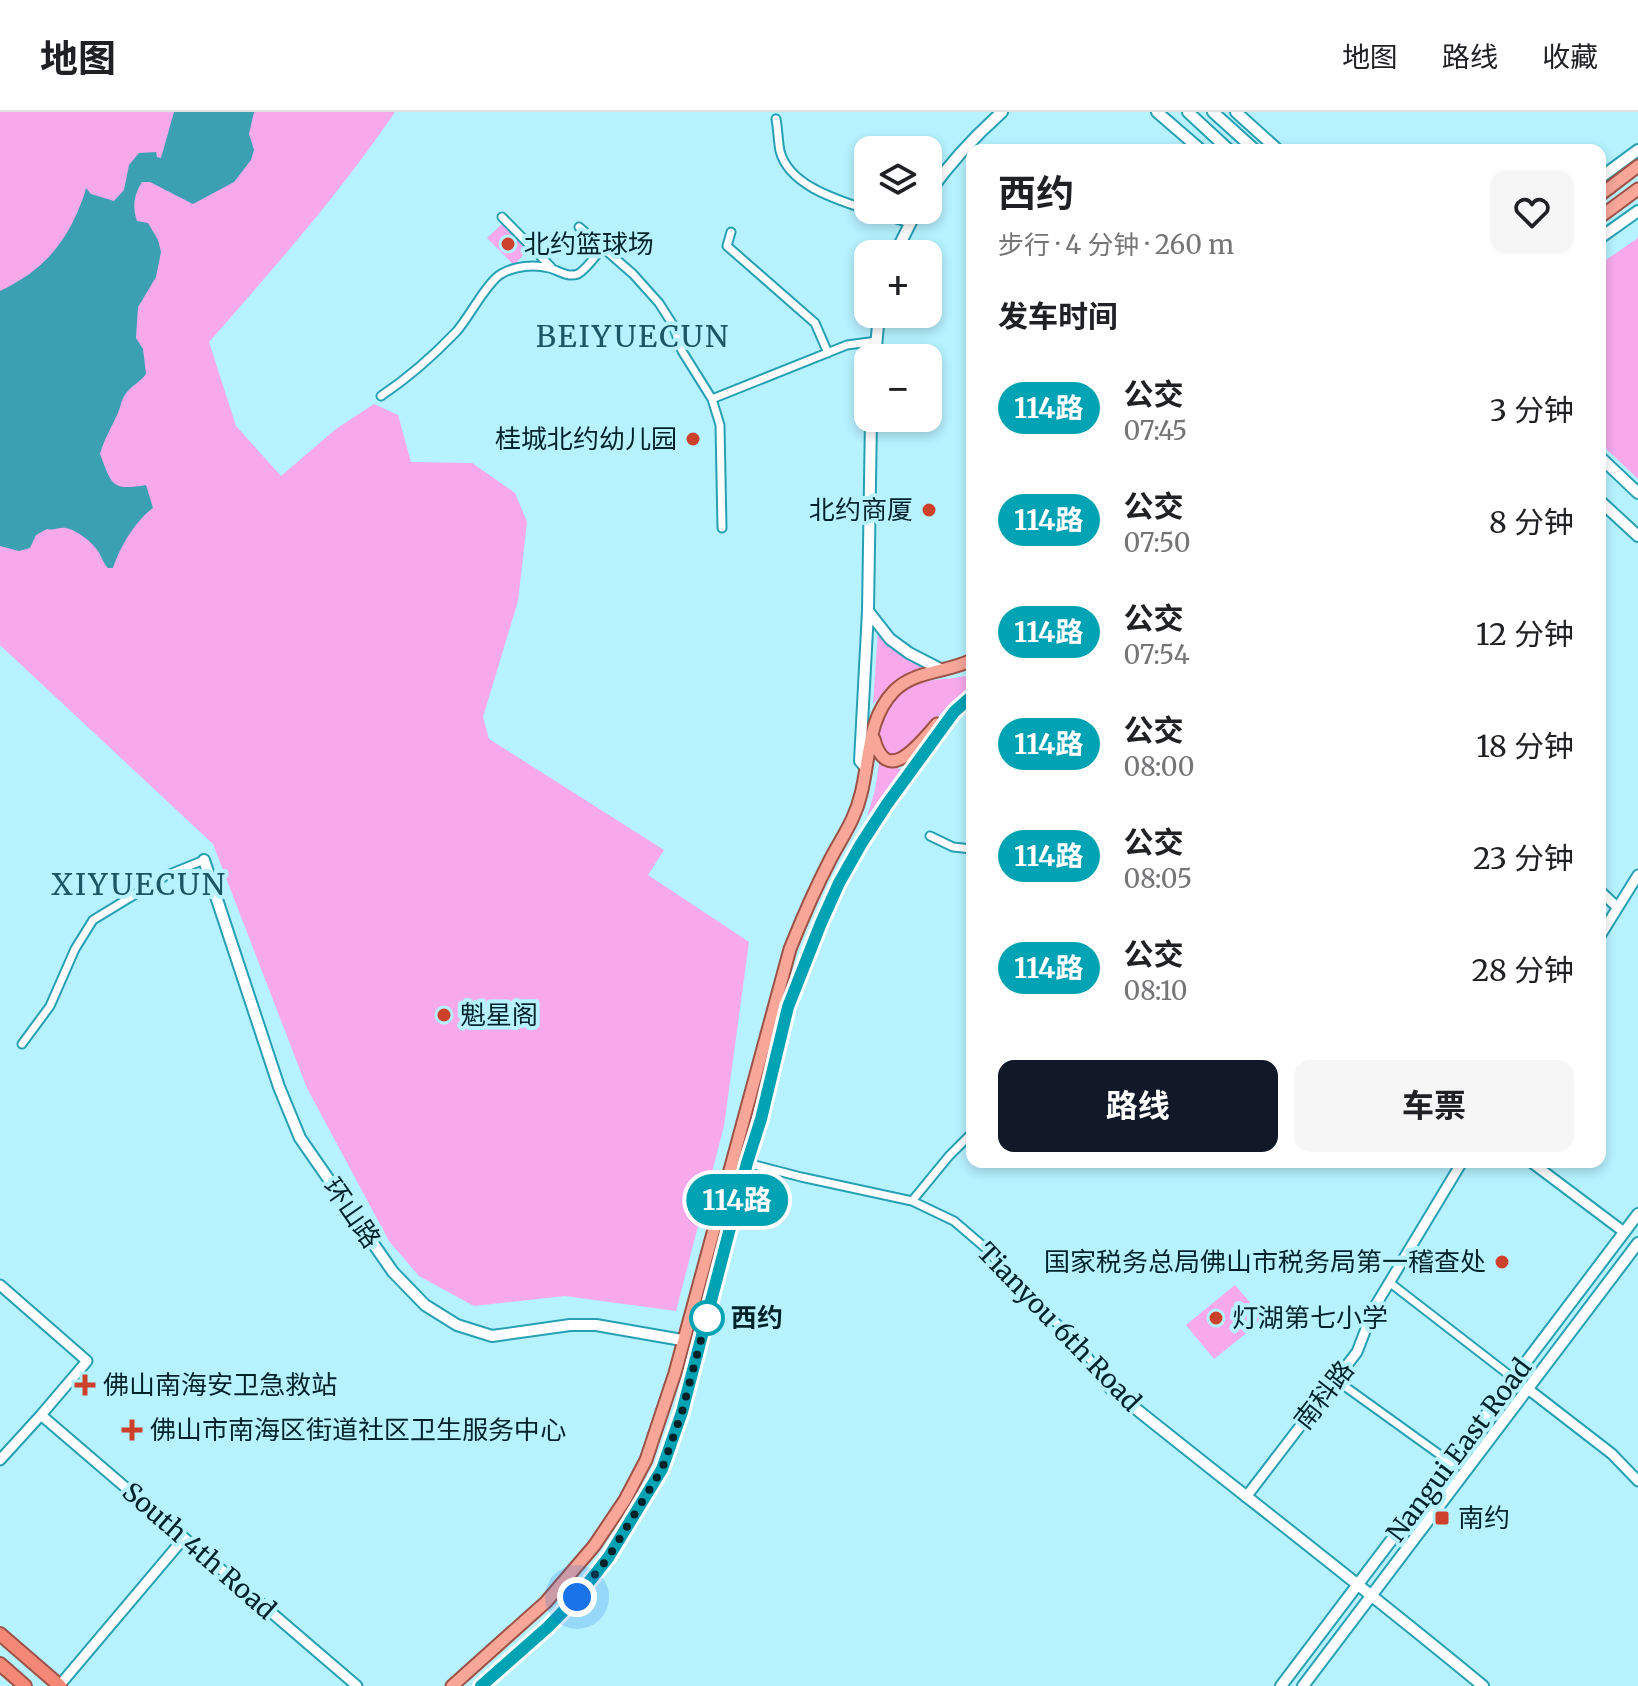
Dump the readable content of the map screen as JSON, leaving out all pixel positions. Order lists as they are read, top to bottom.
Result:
{
  "streets": {
    "main road": ["环山路", "Tianyou 6th Road", "Nangui East Road"],
    "street": ["南科路", "South 4th Road"]
  },
  "crossings": [
    ["Tianyou 6th Road", "南科路"],
    ["Tianyou 6th Road", "Nangui East Road"]
  ],
  "districts": ["BEIYUECUN", "XIYUECUN"],
  "places": {
    "other": [
      "北约篮球场",
      "桂城北约幼儿园",
      "北约商厦",
      "魁星阁",
      "国家税务总局佛山市税务局第一稽查处",
      "西约",
      "灯湖第七小学"
    ],
    "health": ["佛山南海安卫急救站", "佛山市南海区街道社区卫生服务中心"],
    "transit": ["南约"]
  },
  "lines": ["bus line 114路"],
  "page": {
    "header": "地图",
    "nav": ["地图", "路线", "收藏"],
    "on_map": "114路",
    "map_buttons": ["+", "−"],
    "heading": [
      ["西约", "步行 · 4 分钟 · 260 m"],
      "发车时间"
    ],
    "list": [
      {
        "mark": "114路",
        "name": "公交",
        "note": "07:45",
        "value": "3 分钟"
      },
      {
        "mark": "114路",
        "name": "公交",
        "note": "07:50",
        "value": "8 分钟"
      },
      {
        "mark": "114路",
        "name": "公交",
        "note": "07:54",
        "value": "12 分钟"
      },
      {
        "mark": "114路",
        "name": "公交",
        "note": "08:00",
        "value": "18 分钟"
      },
      {
        "mark": "114路",
        "name": "公交",
        "note": "08:05",
        "value": "23 分钟"
      },
      {
        "mark": "114路",
        "name": "公交",
        "note": "08:10",
        "value": "28 分钟"
      }
    ],
    "buttons": ["路线", "车票"]
  }
}
